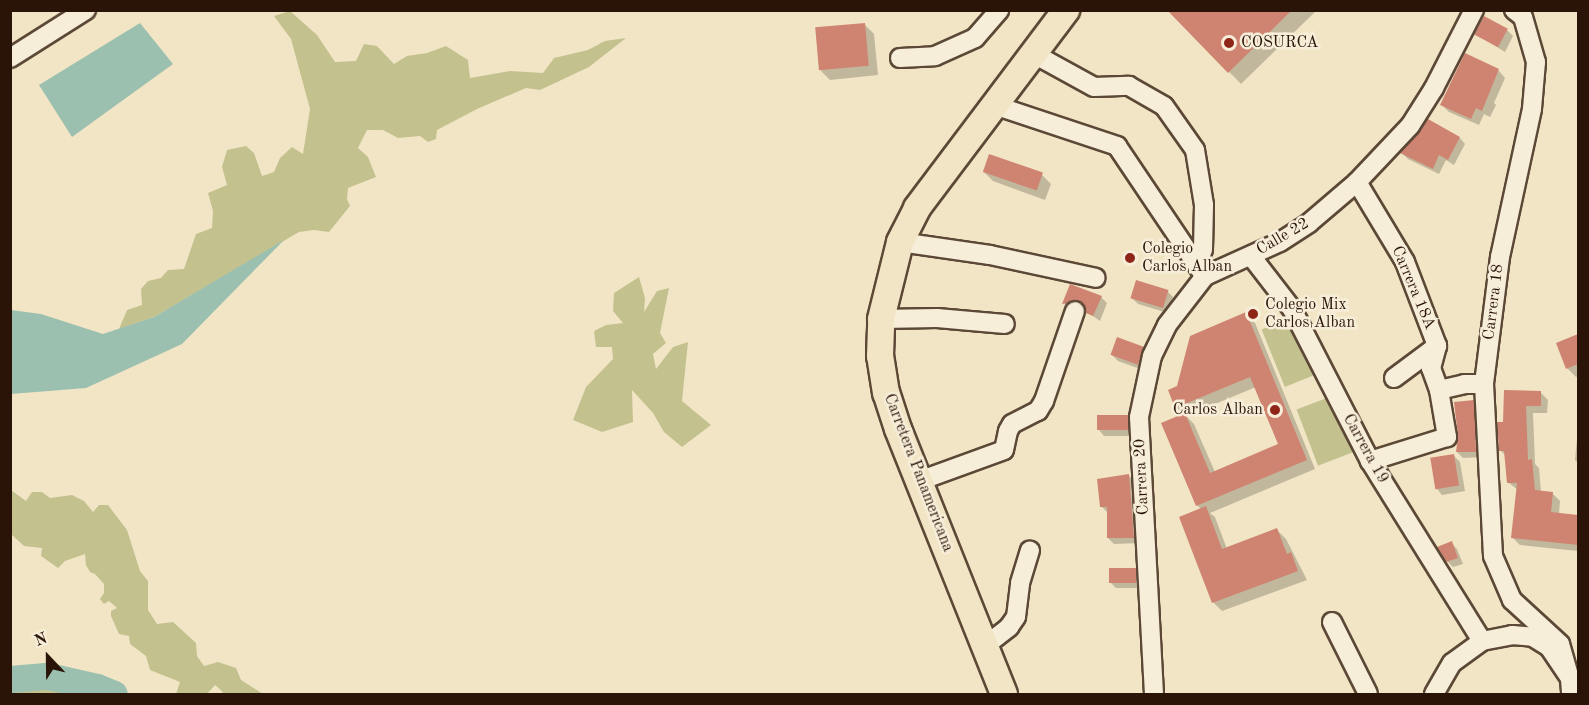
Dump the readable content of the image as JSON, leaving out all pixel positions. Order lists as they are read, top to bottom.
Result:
{
  "streets": {
    "highway": ["Carretera Panamericana"],
    "street": [
      "Calle 22",
      "Carrera 18A",
      "Carrera 18",
      "Carrera 19",
      "Carrera 20"
    ]
  },
  "crossings": [
    ["Calle 22", "Carrera 18A"],
    ["Calle 22", "Carrera 19"],
    ["Calle 22", "Carrera 20"],
    ["Carrera 18A", "Carrera 19"]
  ],
  "places": [
    "COSURCA",
    "Colegio Carlos Alban",
    "Colegio Mix Carlos Alban",
    "Carlos Alban"
  ],
  "north": "top"
}
